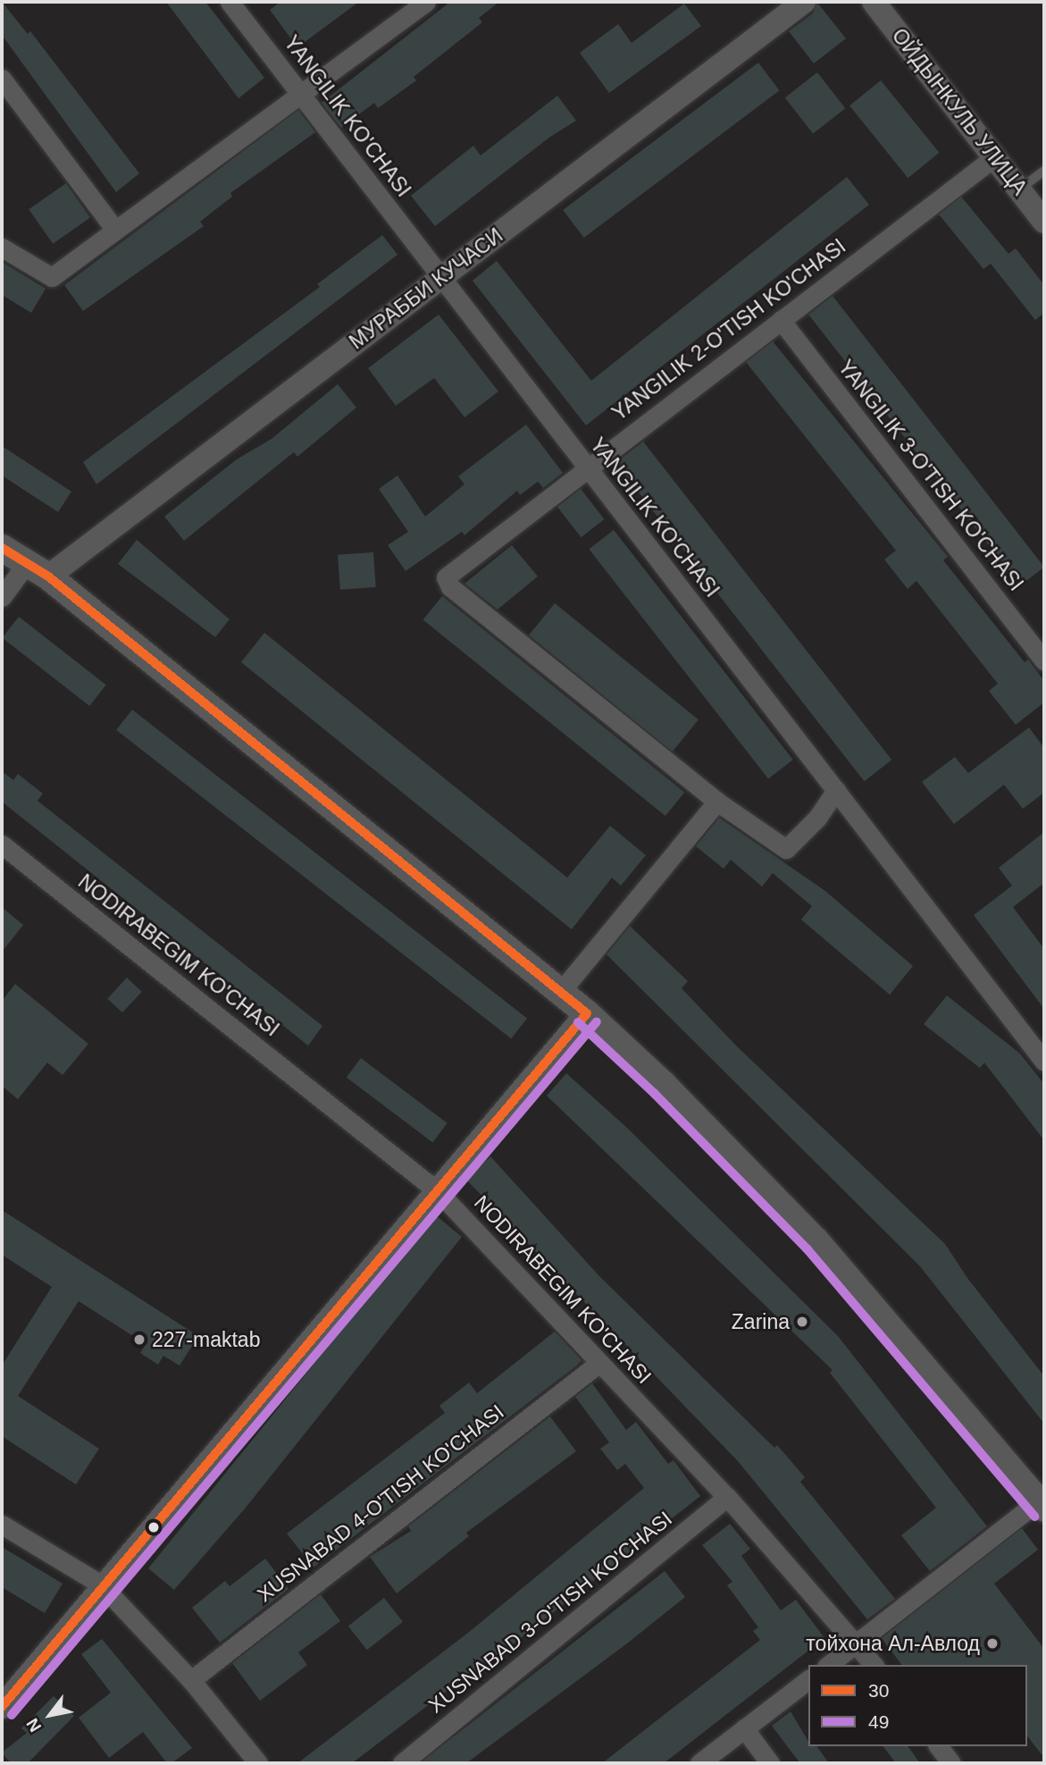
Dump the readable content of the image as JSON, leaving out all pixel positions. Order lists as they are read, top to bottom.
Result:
{
  "streets": {
    "street": [
      "ОЙДЫНКУЛЬ УЛИЦА",
      "YANGILIK KO'CHASI",
      "МУРАББИ КУЧАСИ",
      "YANGILIK 2-O'TISH KO'CHASI",
      "YANGILIK 3-O'TISH KO'CHASI",
      "NODIRABEGIM KO'CHASI",
      "XUSNABAD 4-O'TISH KO'CHASI",
      "XUSNABAD 3-O'TISH KO'CHASI"
    ]
  },
  "crossings": [
    ["ОЙДЫНКУЛЬ УЛИЦА", "YANGILIK 2-O'TISH KO'CHASI"],
    ["YANGILIK KO'CHASI", "МУРАББИ КУЧАСИ"],
    ["YANGILIK KO'CHASI", "YANGILIK 2-O'TISH KO'CHASI"],
    ["YANGILIK 2-O'TISH KO'CHASI", "YANGILIK 3-O'TISH KO'CHASI"],
    ["NODIRABEGIM KO'CHASI", "XUSNABAD 4-O'TISH KO'CHASI"],
    ["NODIRABEGIM KO'CHASI", "XUSNABAD 3-O'TISH KO'CHASI"]
  ],
  "places": ["Zarina", "227-maktab", "тойхона Ал-Авлод"],
  "lines": ["transit line 30", "transit line 49"],
  "legend": ["30", "49"],
  "north": "bottom left"
}
